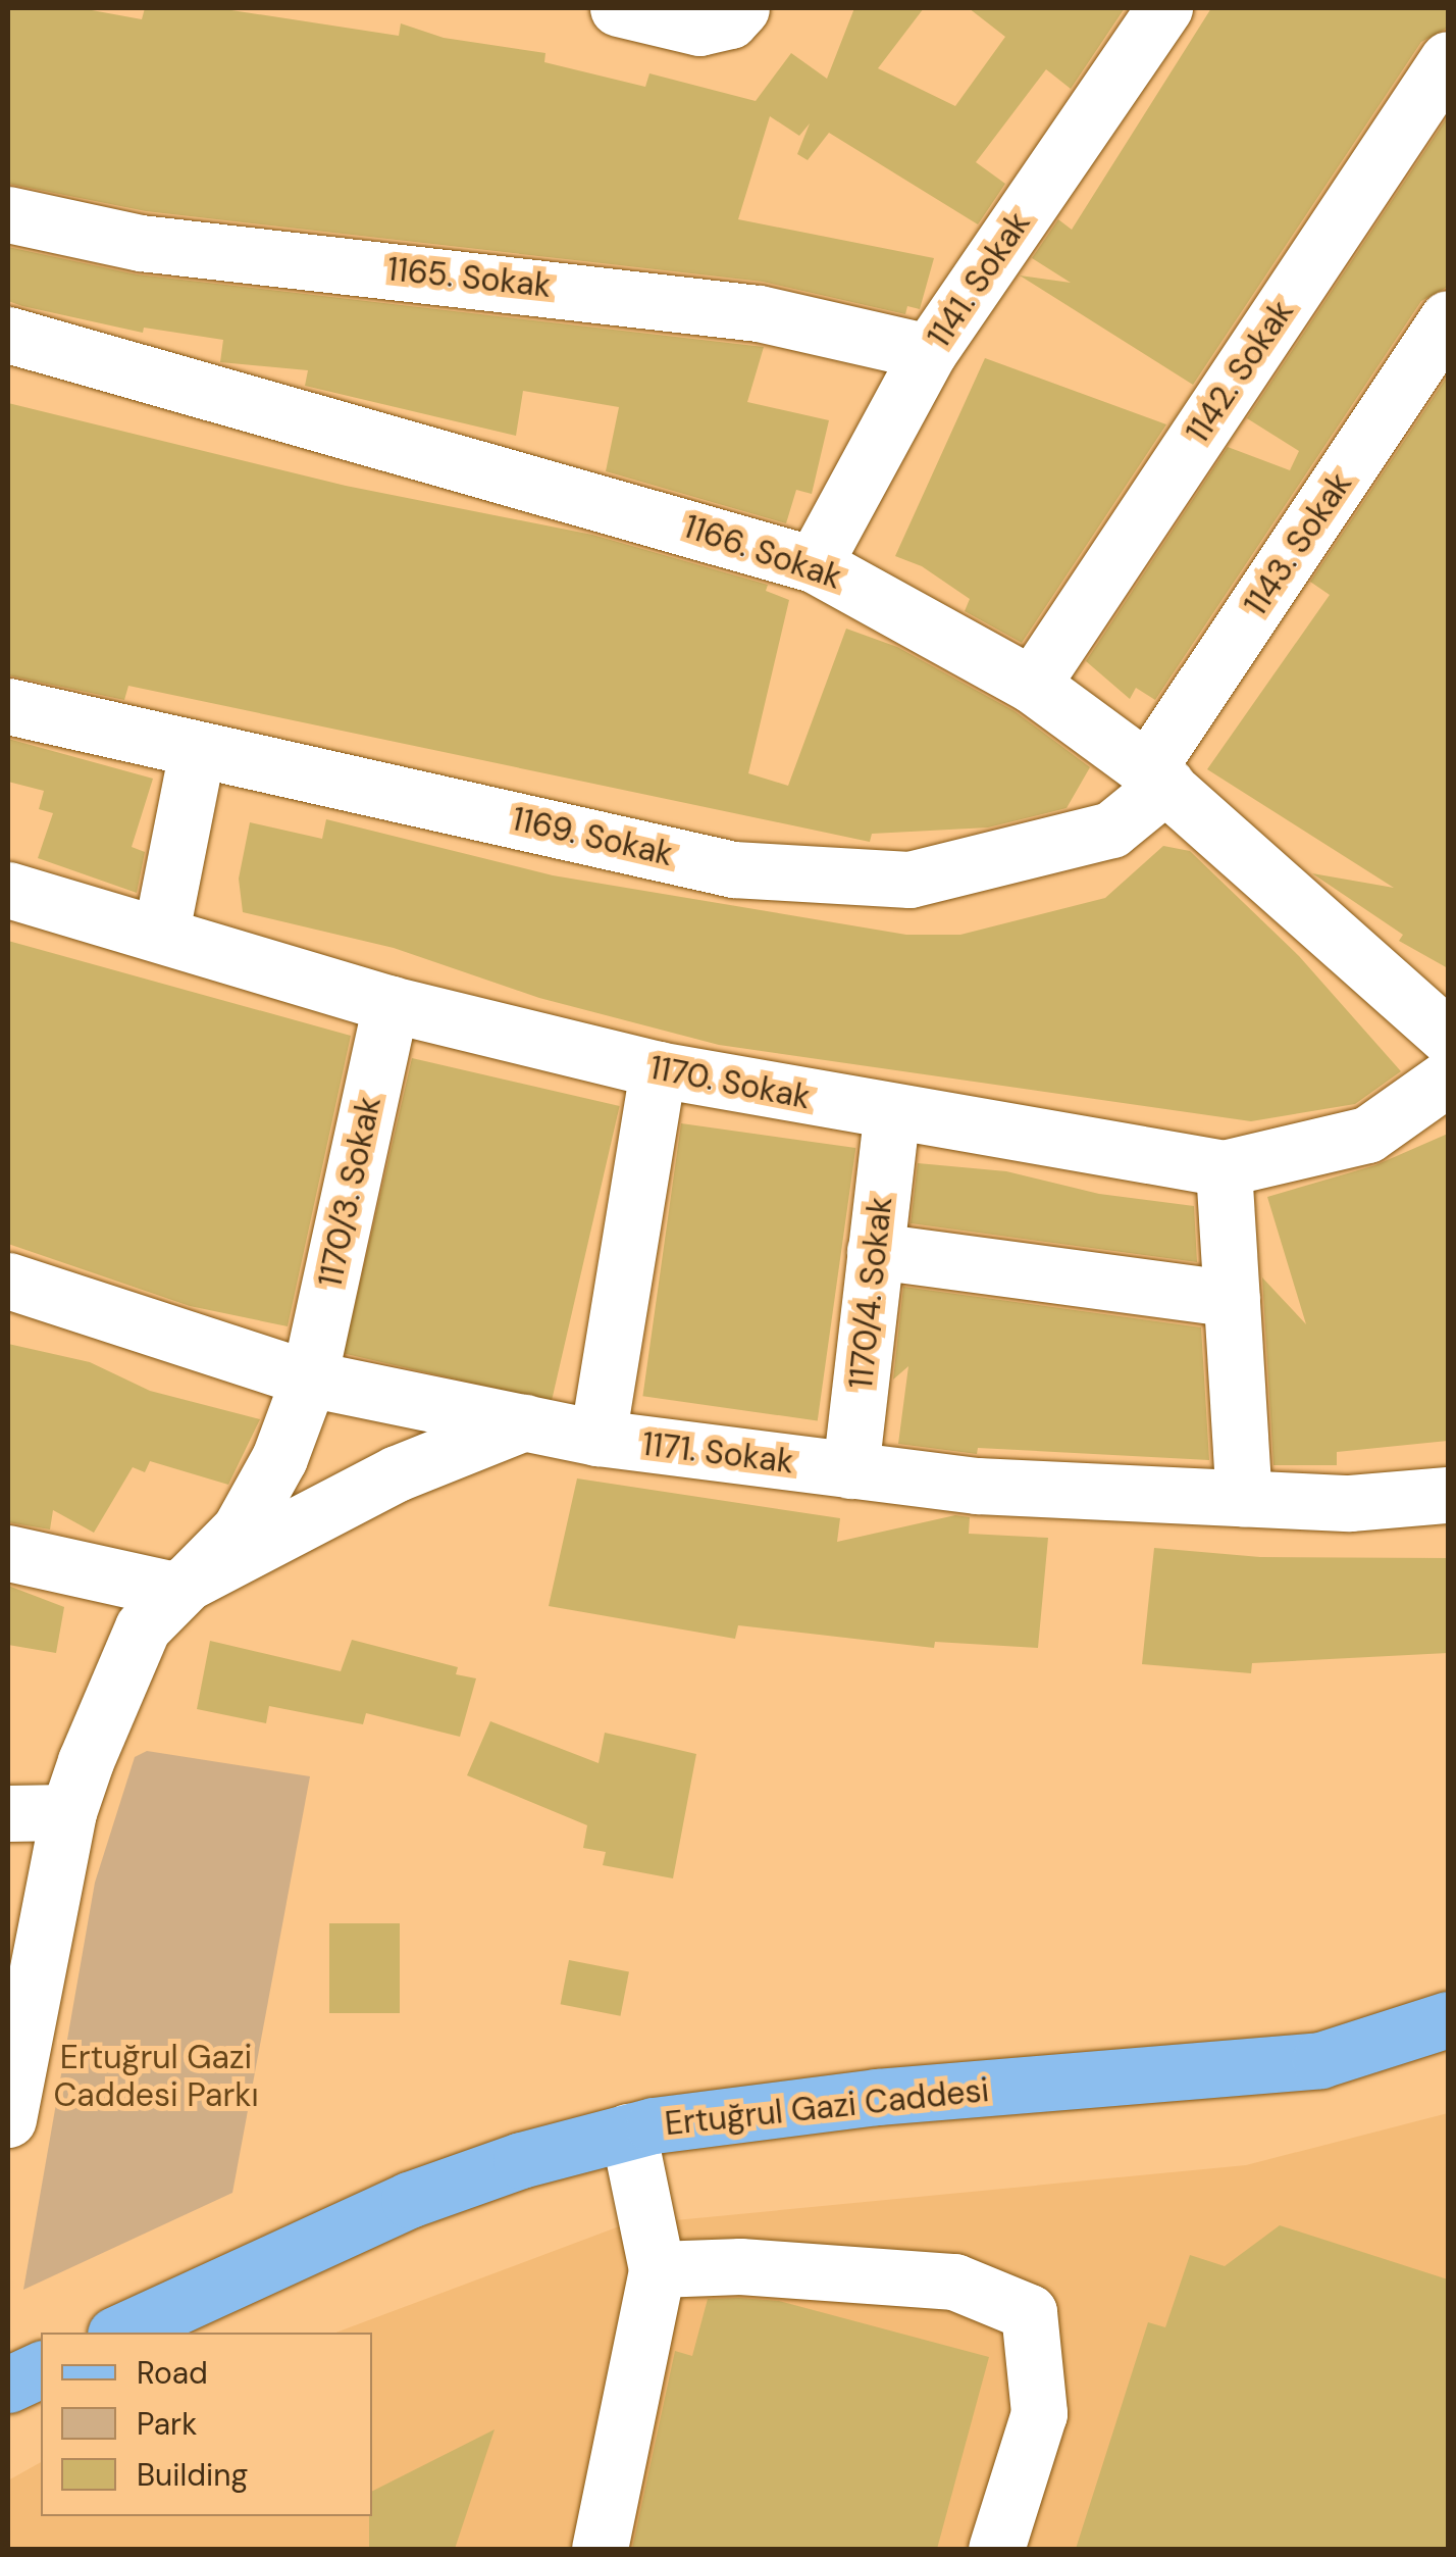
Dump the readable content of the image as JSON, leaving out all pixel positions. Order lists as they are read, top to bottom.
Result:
{
  "streets": {
    "main road": ["Ertuğrul Gazi Caddesi"],
    "street": [
      "1165. Sokak",
      "1141. Sokak",
      "1142. Sokak",
      "1143. Sokak",
      "1166. Sokak",
      "1169. Sokak",
      "1170. Sokak",
      "1170/3. Sokak",
      "1170/4. Sokak",
      "1171. Sokak"
    ]
  },
  "crossings": [
    ["1165. Sokak", "1141. Sokak"],
    ["1141. Sokak", "1166. Sokak"],
    ["1142. Sokak", "1166. Sokak"],
    ["1143. Sokak", "1166. Sokak"],
    ["1143. Sokak", "1169. Sokak"],
    ["1166. Sokak", "1169. Sokak"],
    ["1170. Sokak", "1170/3. Sokak"],
    ["1170. Sokak", "1170/4. Sokak"],
    ["1170/3. Sokak", "1171. Sokak"],
    ["1170/4. Sokak", "1171. Sokak"]
  ],
  "parks": ["Ertuğrul Gazi Caddesi Parkı"],
  "legend": ["Road", "Park", "Building"]
}
